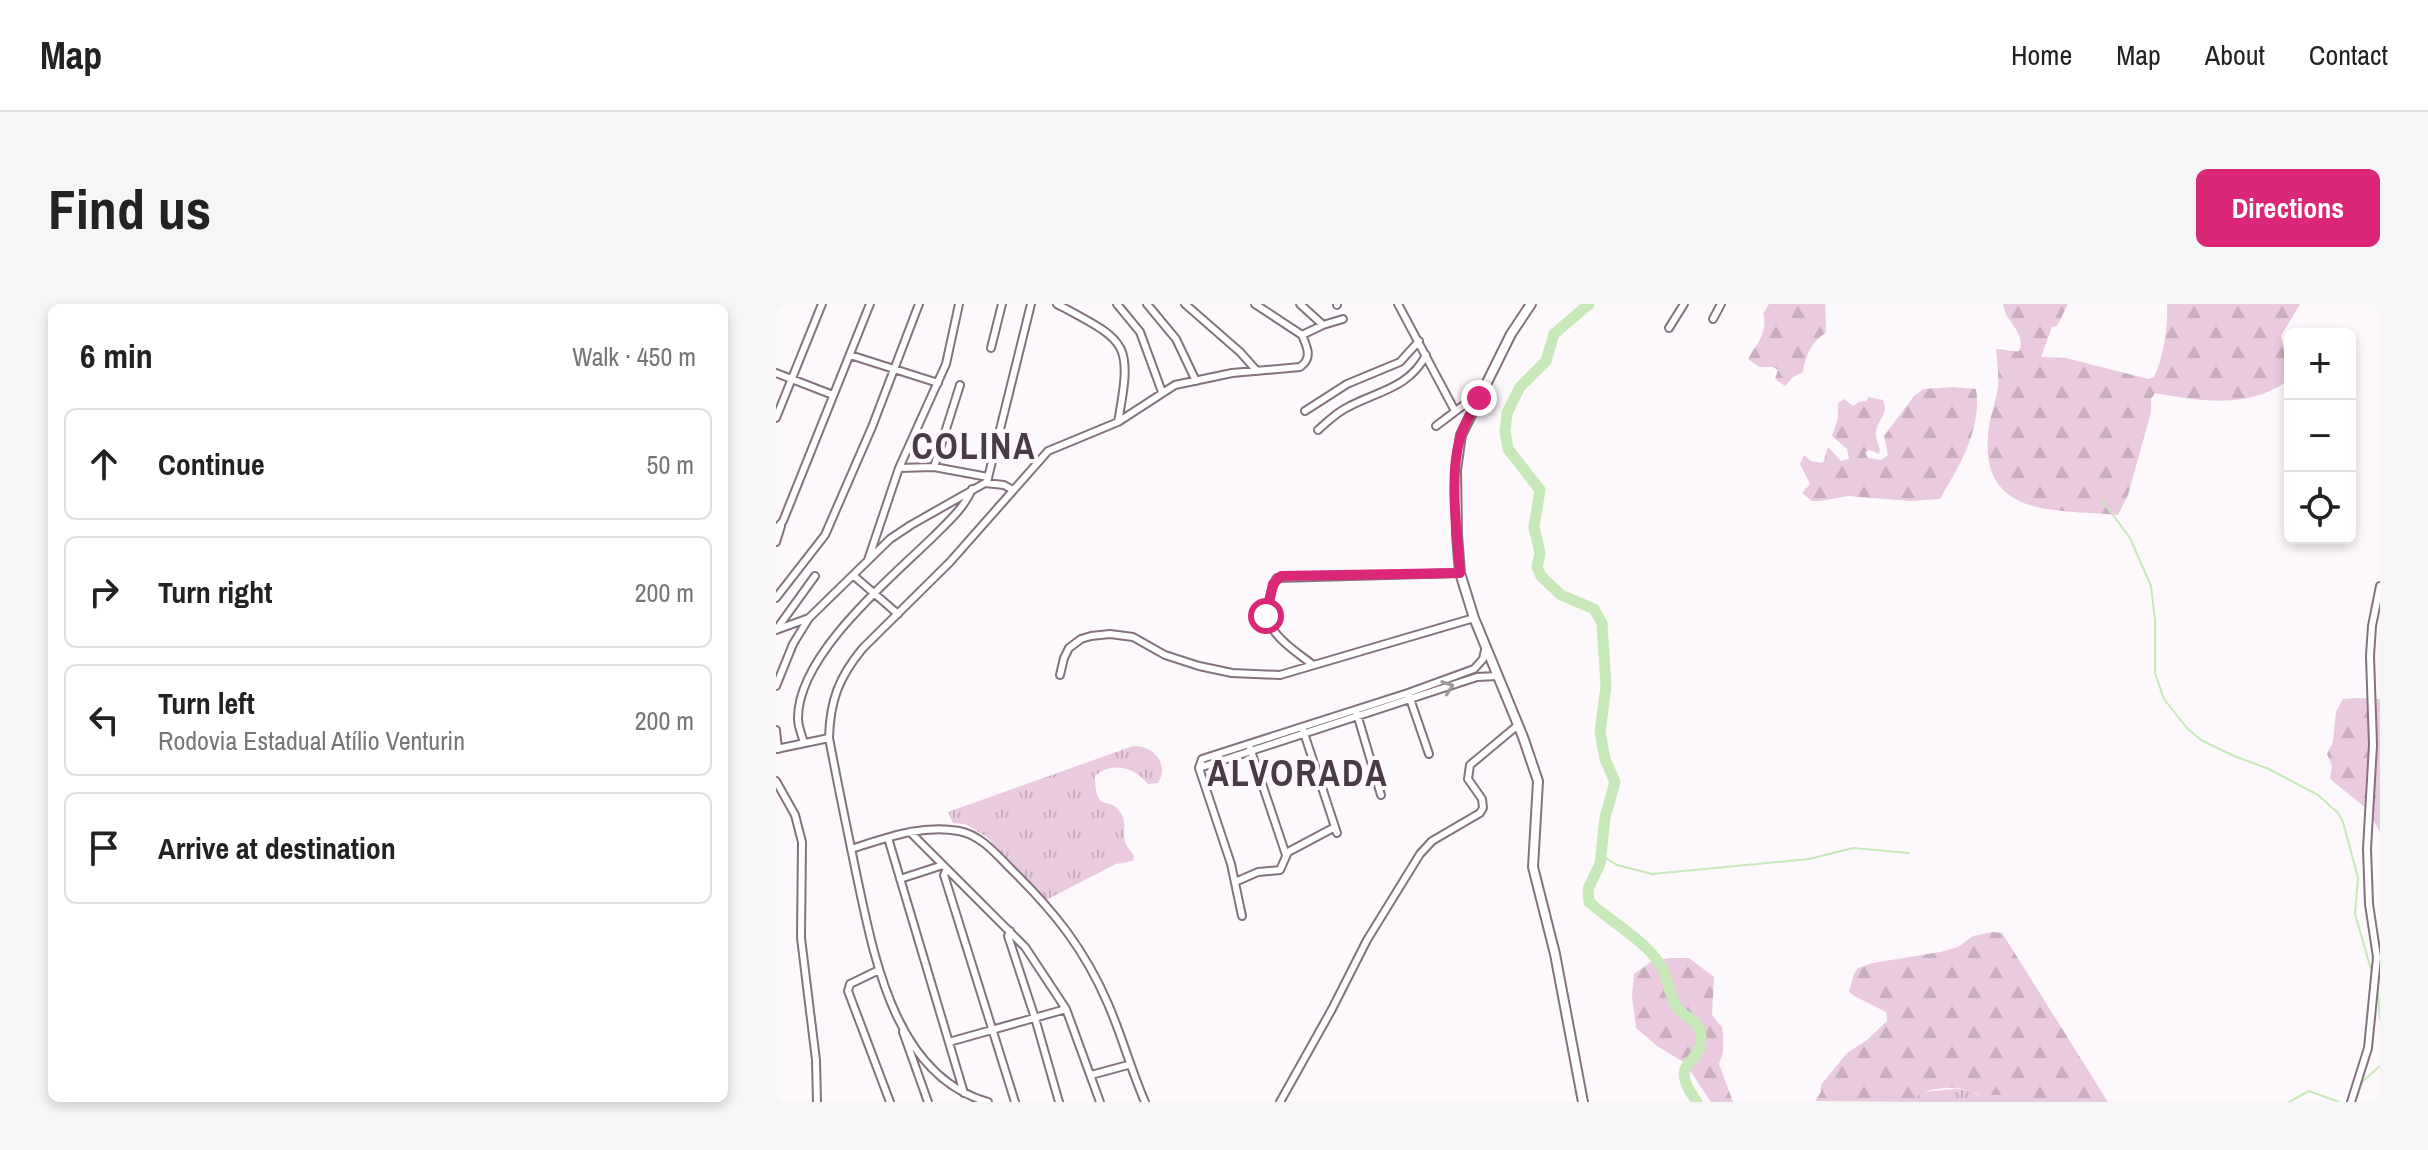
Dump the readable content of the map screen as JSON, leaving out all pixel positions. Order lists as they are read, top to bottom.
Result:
{
  "districts": ["COLINA", "ALVORADA"],
  "page": {
    "header": "Map",
    "nav": [
      "Home",
      "Map",
      "About",
      "Contact"
    ],
    "buttons": "Directions",
    "title": "Find us",
    "heading": ["6 min", "Walk · 450 m"],
    "map_buttons": ["+", "−"],
    "list": [
      ["Continue", "50 m"],
      ["Turn right", "200 m"],
      ["Turn left", "Rodovia Estadual Atílio Venturin", "200 m"],
      "Arrive at destination"
    ]
  }
}
